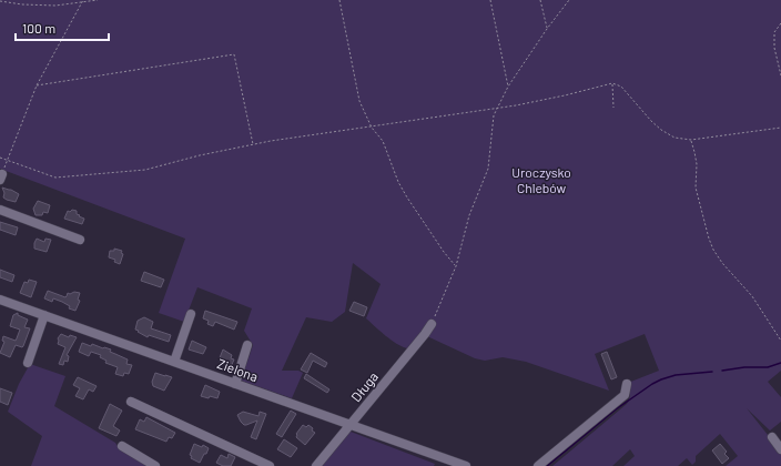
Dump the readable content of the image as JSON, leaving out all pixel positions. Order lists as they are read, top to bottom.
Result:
{
  "streets": {
    "street": ["Zielona", "Długa"]
  },
  "crossings": [
    ["Zielona", "Długa"]
  ],
  "parks": ["Uroczysko Chlebów"],
  "scale_bar": "100 m"
}
